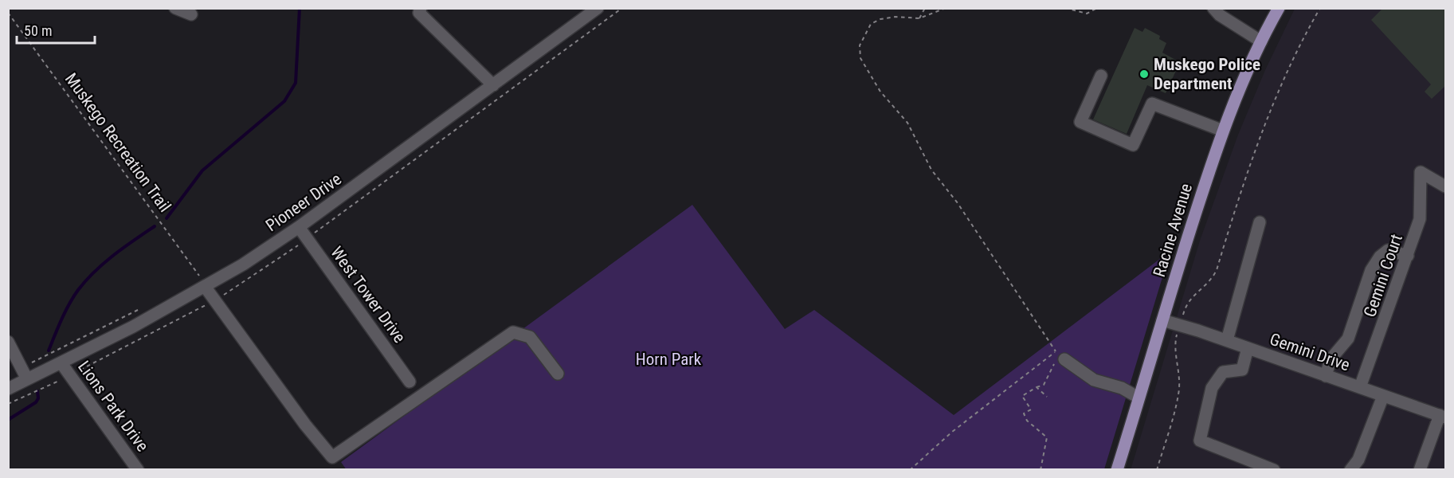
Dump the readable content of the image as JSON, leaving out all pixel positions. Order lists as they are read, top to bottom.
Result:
{
  "streets": {
    "main road": ["Racine Avenue"],
    "street": [
      "Pioneer Drive",
      "Gemini Court",
      "West Tower Drive",
      "Gemini Drive",
      "Lions Park Drive"
    ],
    "path": ["Muskego Recreation Trail"]
  },
  "crossings": [
    ["Muskego Recreation Trail", "Pioneer Drive"],
    ["Pioneer Drive", "West Tower Drive"],
    ["Pioneer Drive", "Lions Park Drive"],
    ["Racine Avenue", "Gemini Drive"],
    ["Gemini Court", "Gemini Drive"]
  ],
  "parks": ["Horn Park"],
  "places": ["Muskego Police Department"],
  "scale_bar": "50 m"
}
